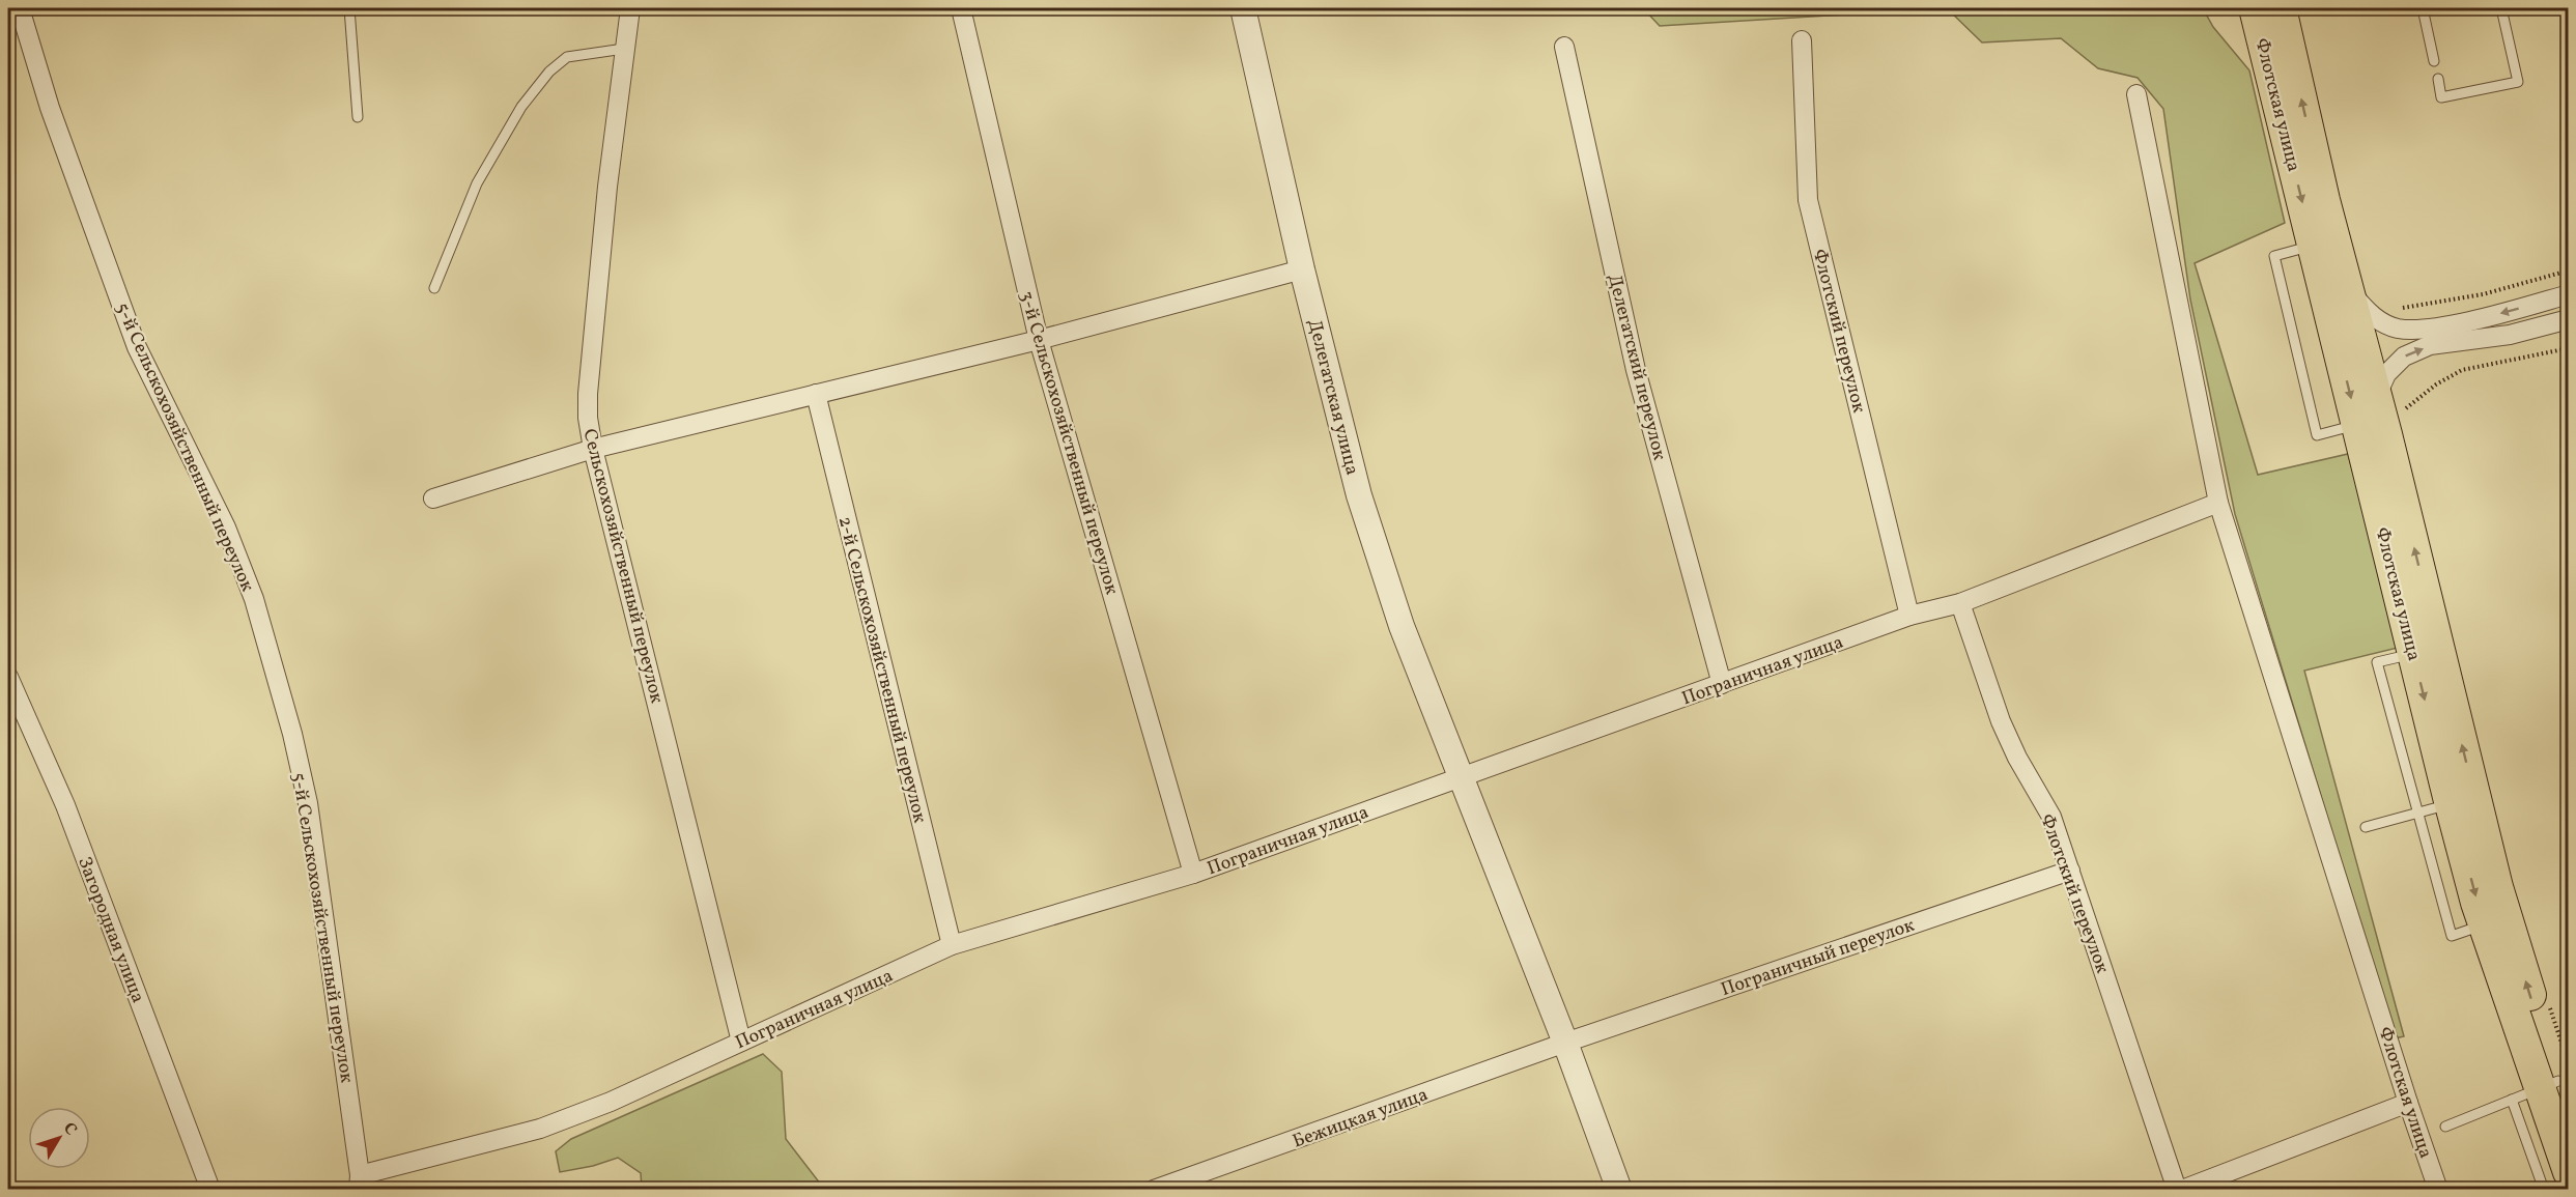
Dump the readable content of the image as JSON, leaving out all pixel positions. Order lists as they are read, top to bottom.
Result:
{
  "streets": {
    "main road": ["Флотская улица"],
    "street": [
      "Флотский переулок",
      "Делегатский переулок",
      "Делегатская улица",
      "3-й Сельскохозяйственный переулок",
      "5-й Сельскохозяйственный переулок",
      "Сельскохозяйственный переулок",
      "2-й Сельскохозяйственный переулок",
      "Пограничная улица",
      "Загородная улица",
      "Пограничный переулок",
      "Бежицкая улица"
    ]
  },
  "crossings": [
    ["Флотская улица", "Пограничная улица"],
    ["Флотский переулок", "Пограничная улица"],
    ["Флотский переулок", "Пограничный переулок"],
    ["Делегатский переулок", "Пограничная улица"],
    ["Делегатская улица", "Пограничная улица"],
    ["3-й Сельскохозяйственный переулок", "Пограничная улица"],
    ["5-й Сельскохозяйственный переулок", "Пограничная улица"],
    ["Сельскохозяйственный переулок", "Пограничная улица"],
    ["2-й Сельскохозяйственный переулок", "Пограничная улица"],
    ["Пограничный переулок", "Бежицкая улица"]
  ],
  "north": "top right"
}
